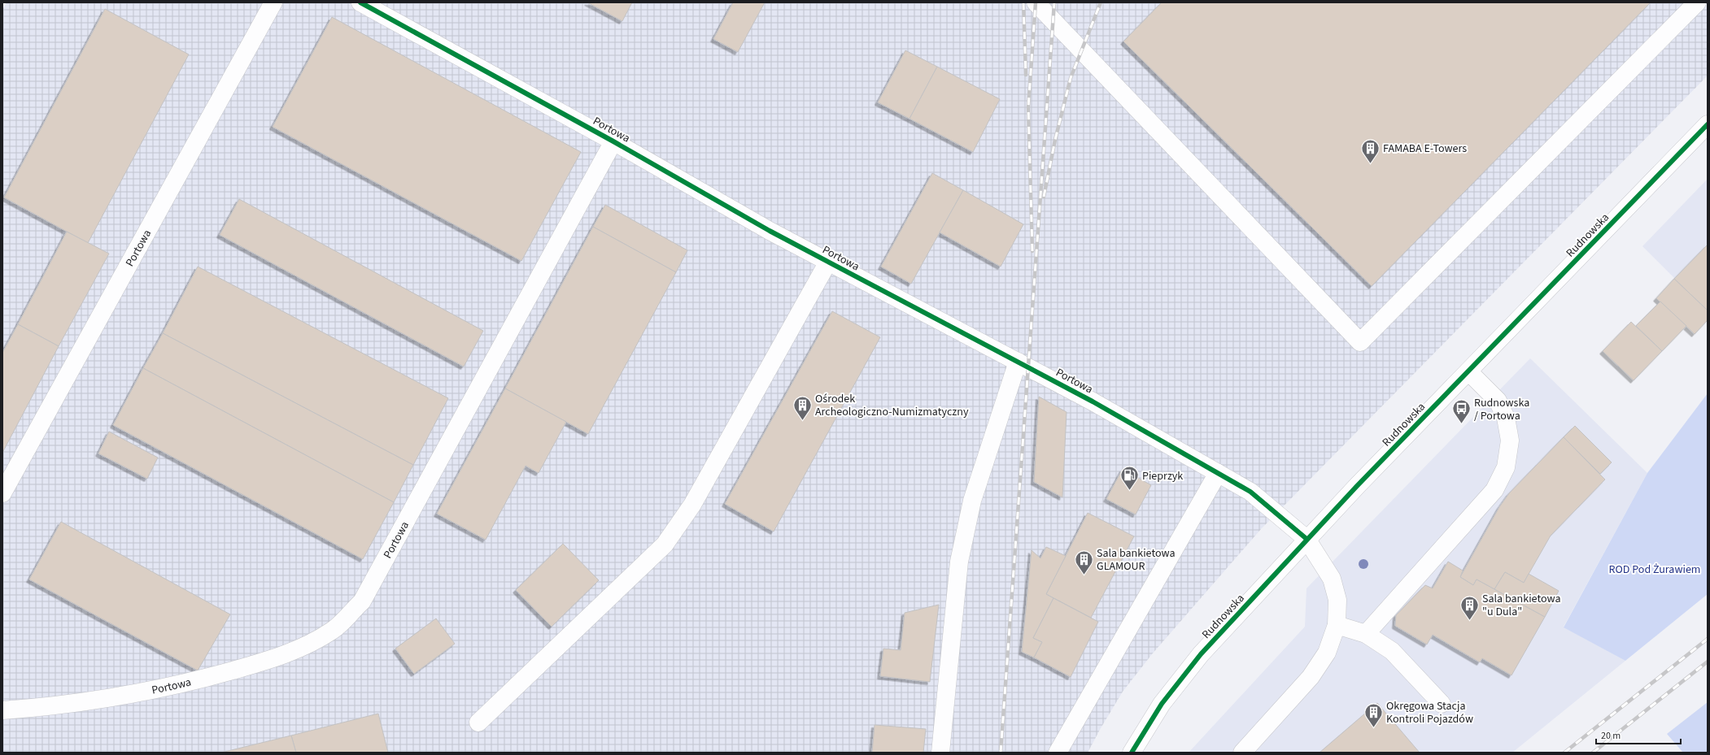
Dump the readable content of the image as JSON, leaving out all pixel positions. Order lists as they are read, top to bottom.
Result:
{
  "streets": {
    "street": ["Portowa", "Rudnowska"]
  },
  "crossings": [
    ["Portowa", "Rudnowska"]
  ],
  "parks": ["ROD Pod Żurawiem"],
  "places": {
    "building": [
      "FAMABA E-Towers",
      "Ośrodek Archeologiczno-Numizmatyczny",
      "Sala bankietowa GLAMOUR",
      "Sala bankietowa \"u Dula\"",
      "Okręgowa Stacja Kontroli Pojazdów"
    ],
    "bus stop": ["Rudnowska / Portowa"],
    "fuel station": ["Pieprzyk"]
  },
  "scale_bar": "20 m"
}
